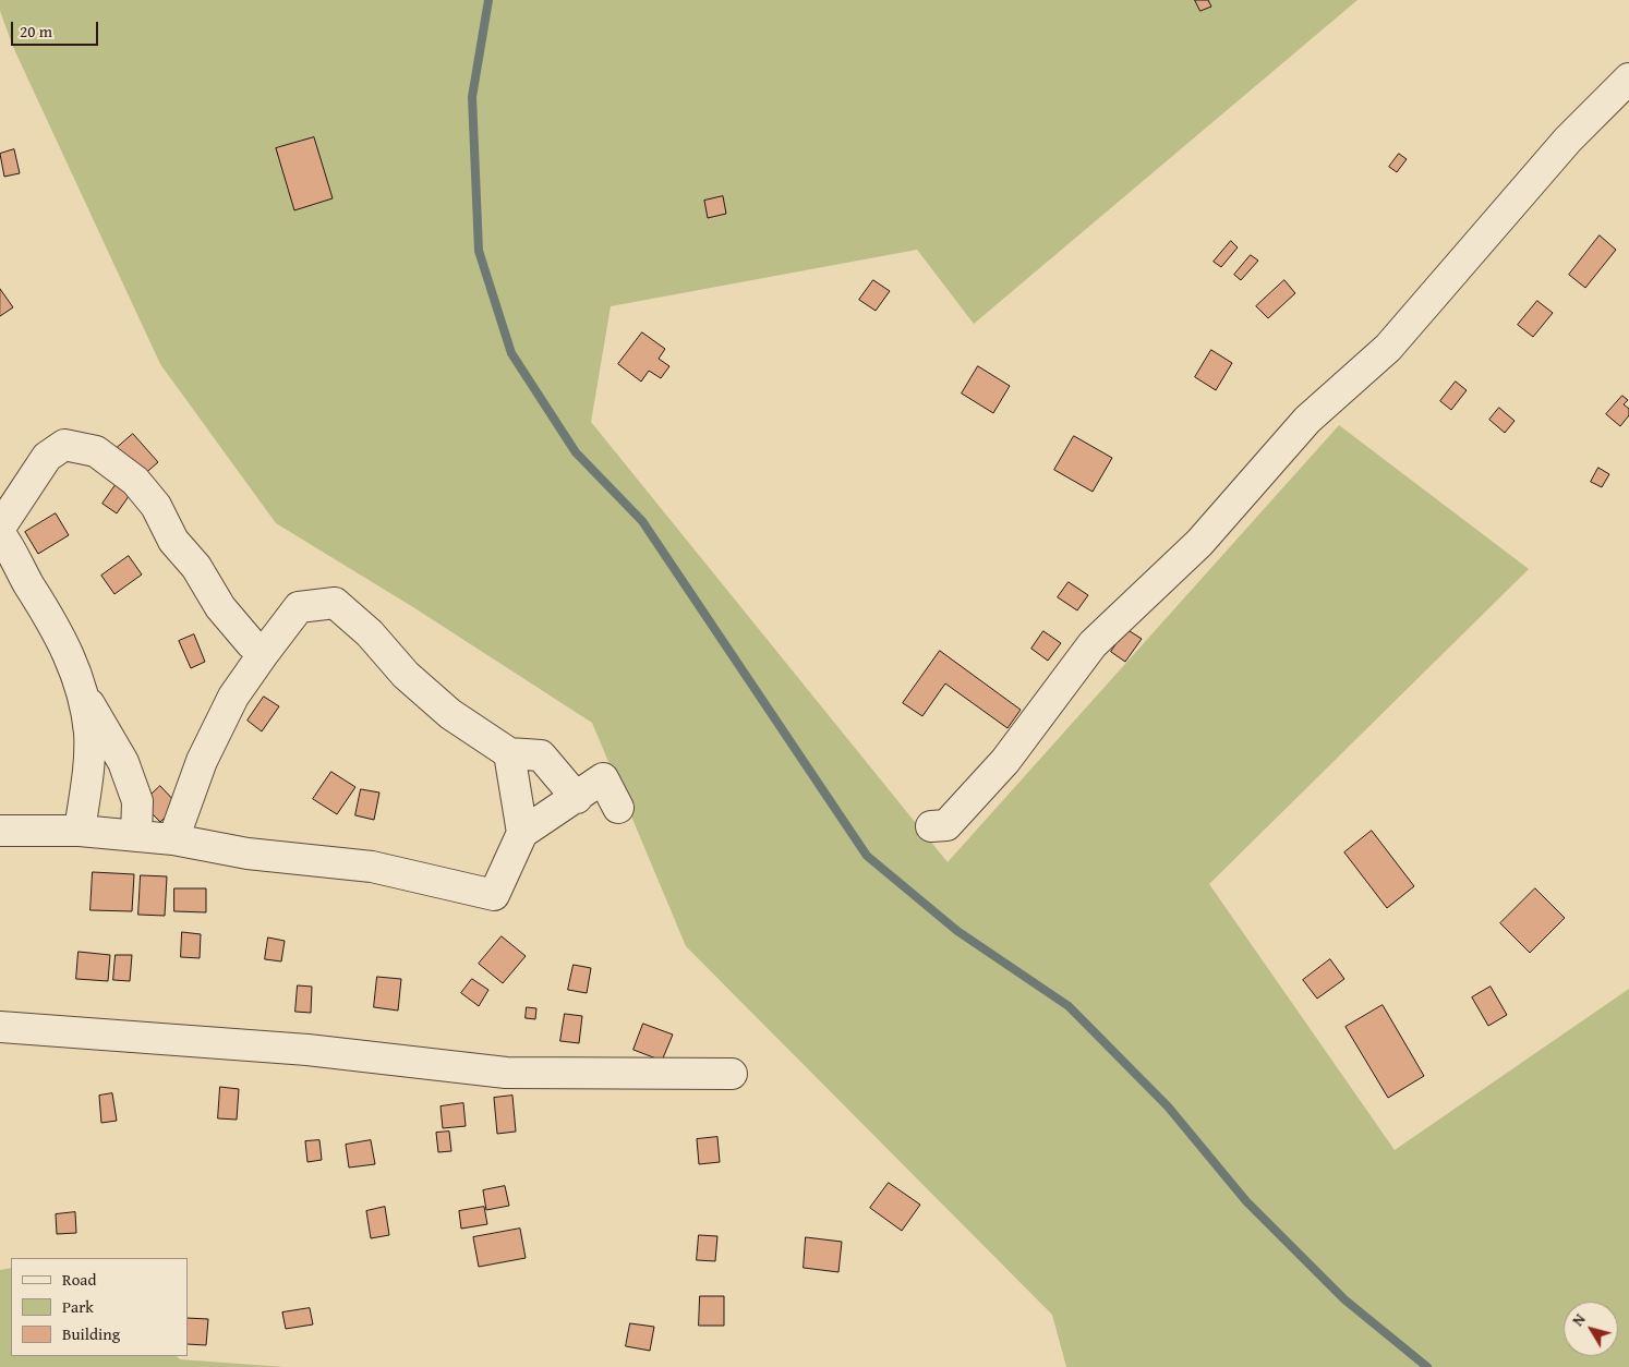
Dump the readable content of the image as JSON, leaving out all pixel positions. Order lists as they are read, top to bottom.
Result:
{
  "legend": ["Road", "Park", "Building"],
  "scale_bar": "20 m",
  "north": "top left"
}
